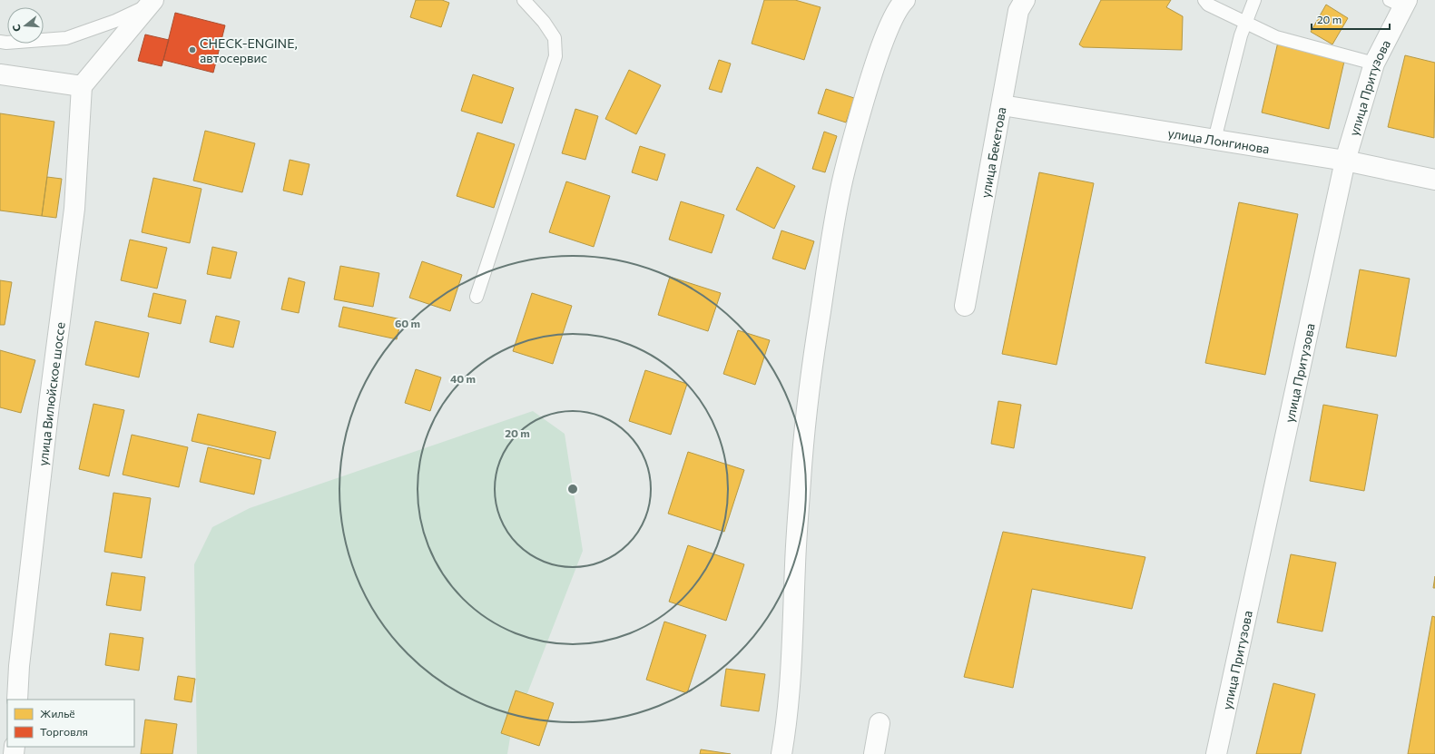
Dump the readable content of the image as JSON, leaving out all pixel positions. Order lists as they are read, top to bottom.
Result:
{
  "streets": {
    "street": [
      "улица Притузова",
      "улица Лонгинова",
      "улица Бекетова",
      "улица Вилюйское шоссе"
    ]
  },
  "crossings": [
    ["улица Притузова", "улица Лонгинова"],
    ["улица Лонгинова", "улица Бекетова"]
  ],
  "places": ["CHECK-ENGINE, автосервис"],
  "legend": ["Жильё", "Торговля"],
  "scale_bar": "20 m",
  "north": "left",
  "rings": ["60 m", "40 m", "20 m"]
}
